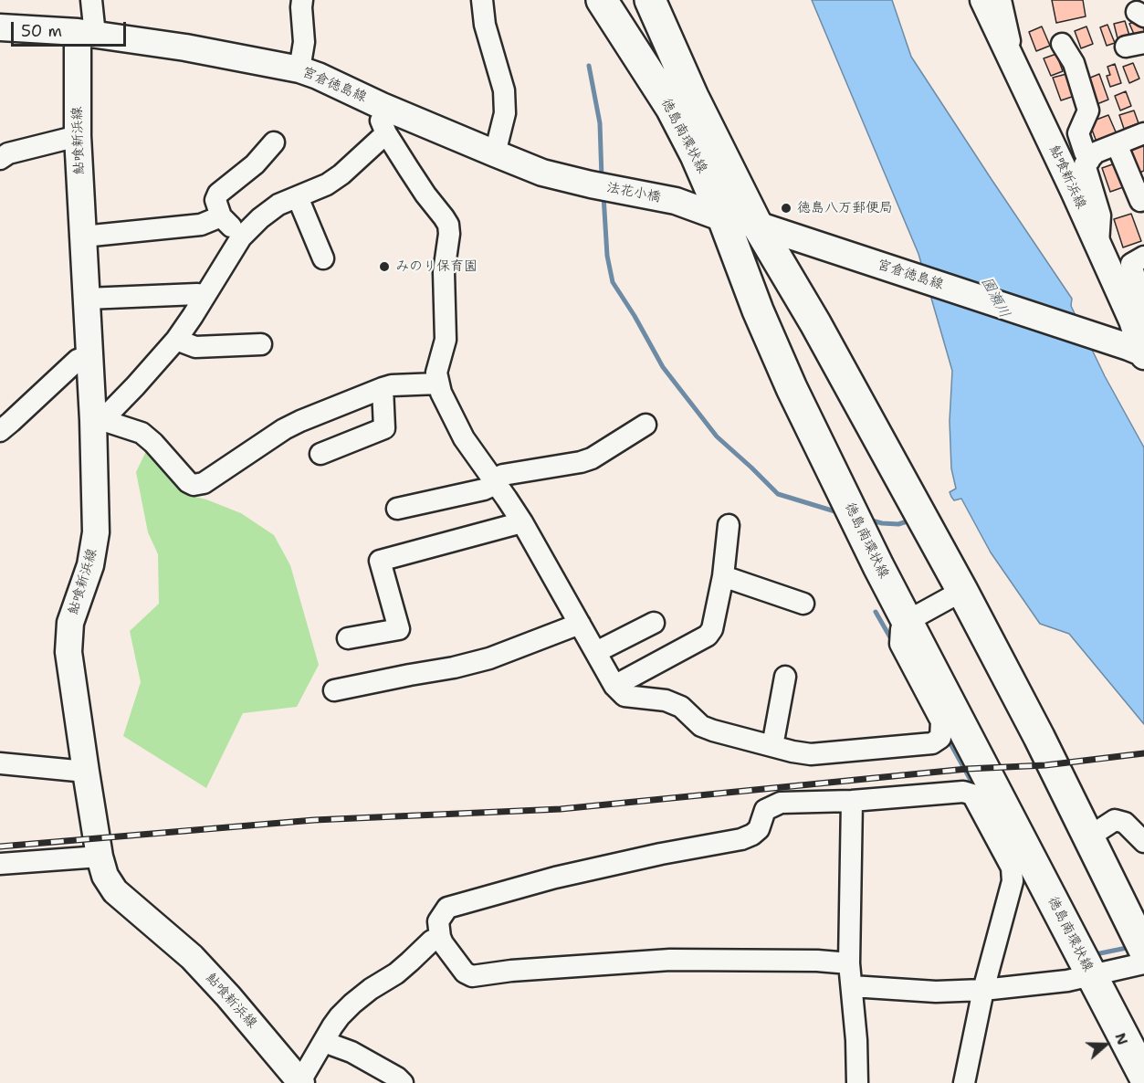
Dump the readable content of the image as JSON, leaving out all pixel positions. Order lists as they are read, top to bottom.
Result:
{
  "streets": {
    "highway": ["徳島南環状線"],
    "main road": ["宮倉徳島線", "鮎喰新浜線", "法花小橋"]
  },
  "crossings": [
    ["宮倉徳島線", "徳島南環状線"],
    ["宮倉徳島線", "鮎喰新浜線"],
    ["宮倉徳島線", "法花小橋"]
  ],
  "water": ["園瀬川"],
  "places": ["徳島八万郵便局", "みのり保育園"],
  "scale_bar": "50 m",
  "north": "right"
}
